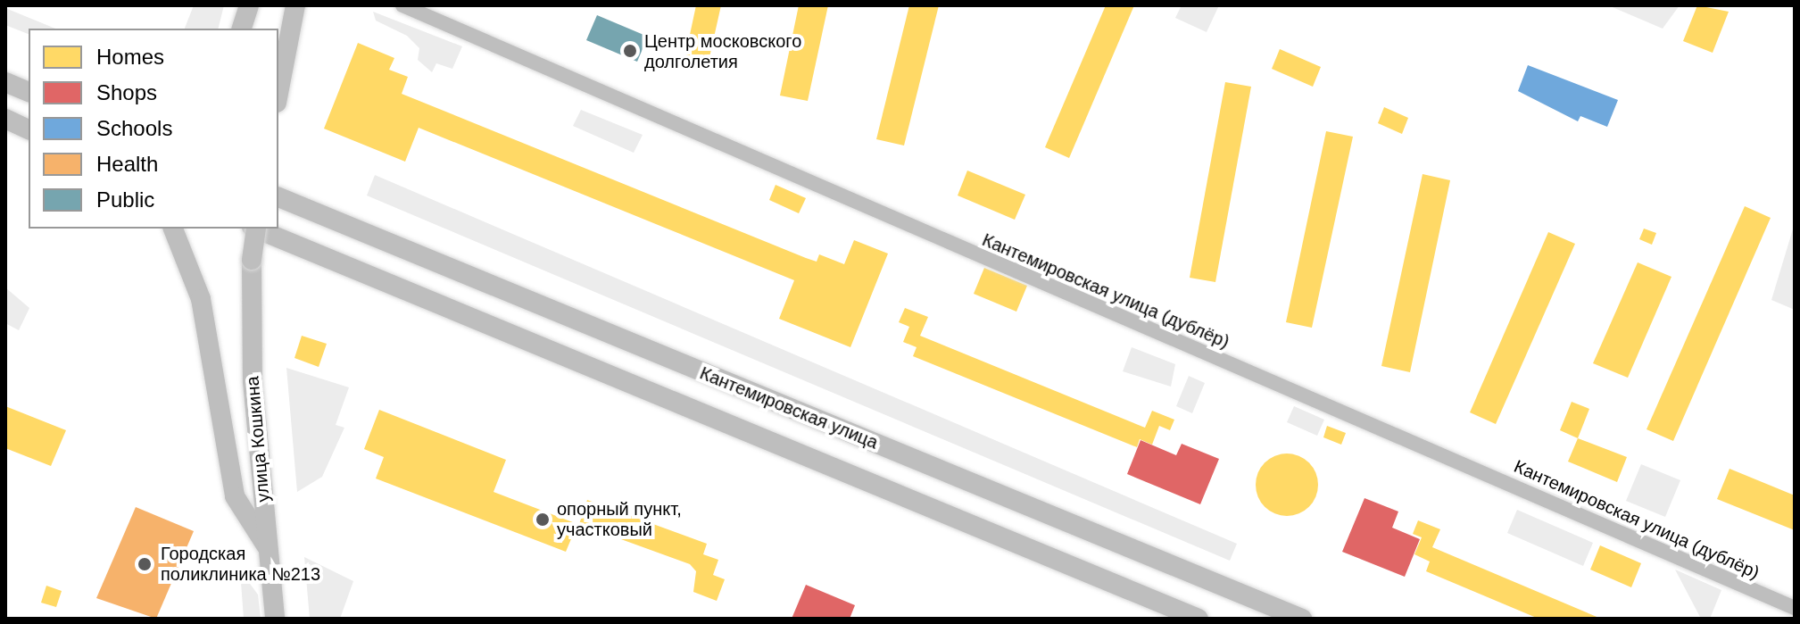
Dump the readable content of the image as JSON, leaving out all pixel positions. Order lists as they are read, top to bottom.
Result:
{
  "streets": {
    "main road": ["Кантемировская улица", "улица Кошкина"],
    "street": ["Кантемировская улица (дублёр)"]
  },
  "places": ["Центр московского долголетия", "опорный пункт, участковый", "Городская поликлиника №213"],
  "legend": [
    "Homes",
    "Shops",
    "Schools",
    "Health",
    "Public"
  ]
}
